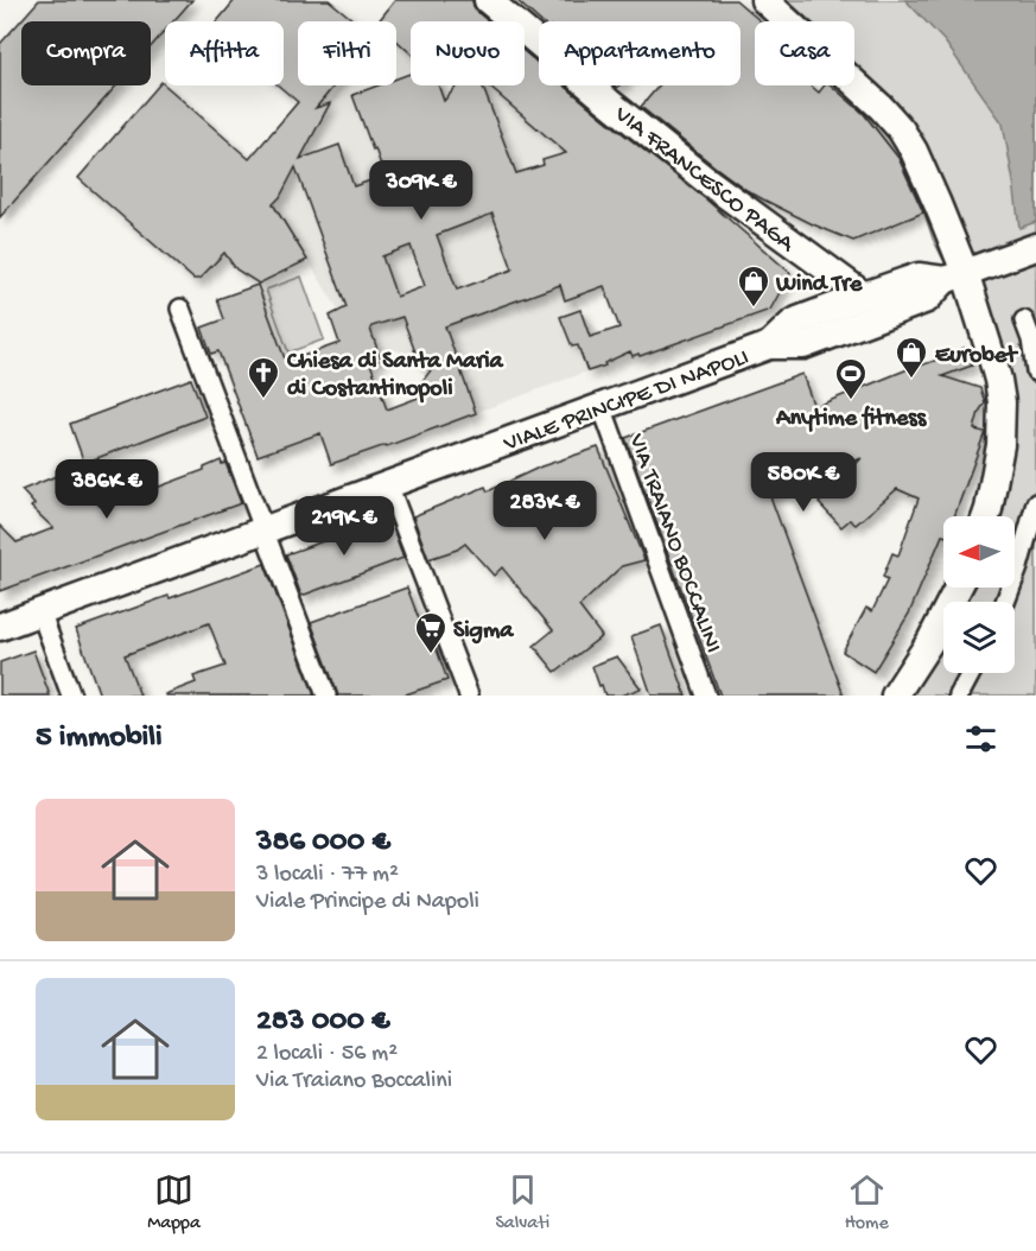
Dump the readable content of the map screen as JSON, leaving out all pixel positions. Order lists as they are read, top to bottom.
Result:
{
  "streets": {
    "street": ["VIA FRANCESCO PAGA", "VIALE PRINCIPE DI NAPOLI", "VIA TRAIANO BOCCALINI"]
  },
  "crossings": [
    ["VIALE PRINCIPE DI NAPOLI", "VIA TRAIANO BOCCALINI"]
  ],
  "places": {
    "shop": ["Wind Tre", "Eurobet"],
    "church": ["Chiesa di Santa Maria di Costantinopoli"],
    "sports": ["Anytime fitness"],
    "supermarket": ["Sigma"]
  },
  "north": "left",
  "page": {
    "chip": [
      "Compra",
      "Affitta",
      "Filtri",
      "Nuovo",
      "Appartamento",
      "Casa"
    ],
    "price": [
      "309K €",
      "580K €",
      "386K €",
      "283K €",
      "219K €"
    ],
    "heading": "5 immobili",
    "list": [
      {
        "name": "386 000 €",
        "note": "3 locali · 77 m² · Viale Principe di Napoli"
      },
      {
        "name": "283 000 €",
        "note": "2 locali · 56 m² · Via Traiano Boccalini"
      }
    ],
    "tabs": ["Mappa", "Salvati", "Home"]
  }
}
